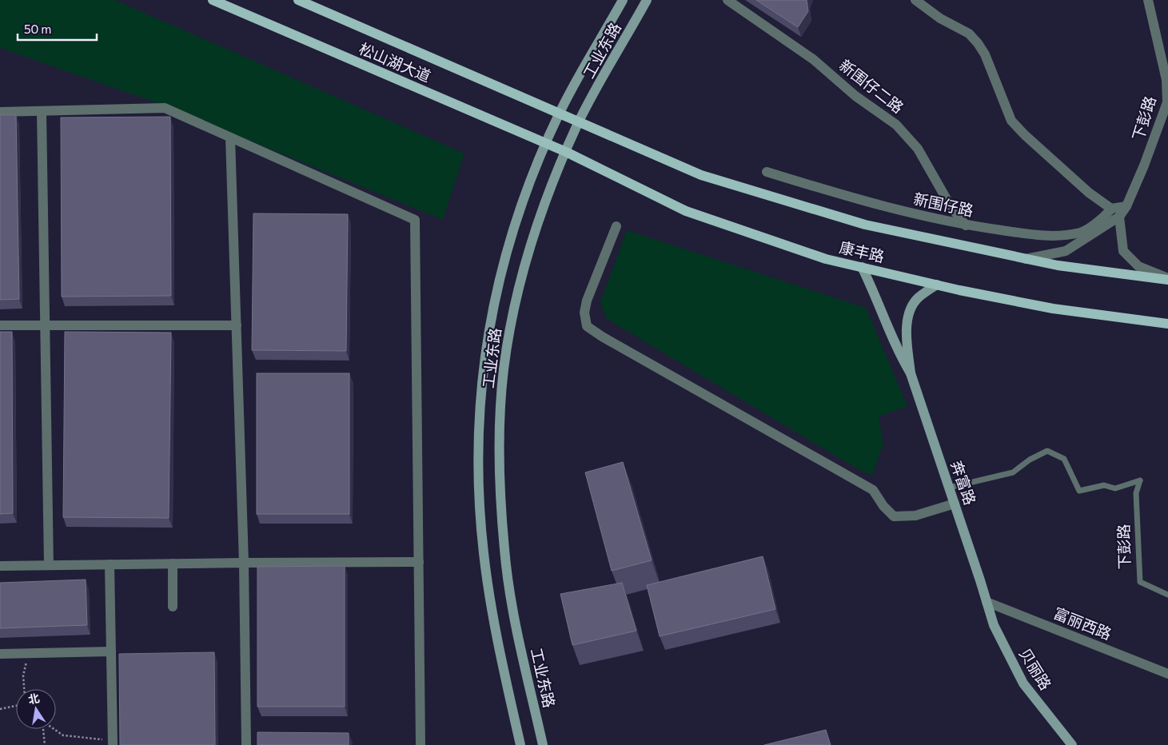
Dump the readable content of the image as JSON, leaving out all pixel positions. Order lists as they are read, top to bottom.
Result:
{
  "streets": {
    "main road": [
      "工业东路",
      "松山湖大道",
      "康丰路",
      "奔富路",
      "贝丽路"
    ],
    "street": [
      "新围仔二路",
      "下彭路",
      "新围仔路",
      "富丽西路"
    ]
  },
  "crossings": [
    ["工业东路", "松山湖大道"],
    ["工业东路", "康丰路"],
    ["松山湖大道", "康丰路"],
    ["新围仔二路", "新围仔路"],
    ["下彭路", "康丰路"],
    ["下彭路", "奔富路"],
    ["奔富路", "富丽西路"],
    ["奔富路", "贝丽路"],
    ["富丽西路", "贝丽路"]
  ],
  "scale_bar": "50 m",
  "north": "top"
}
